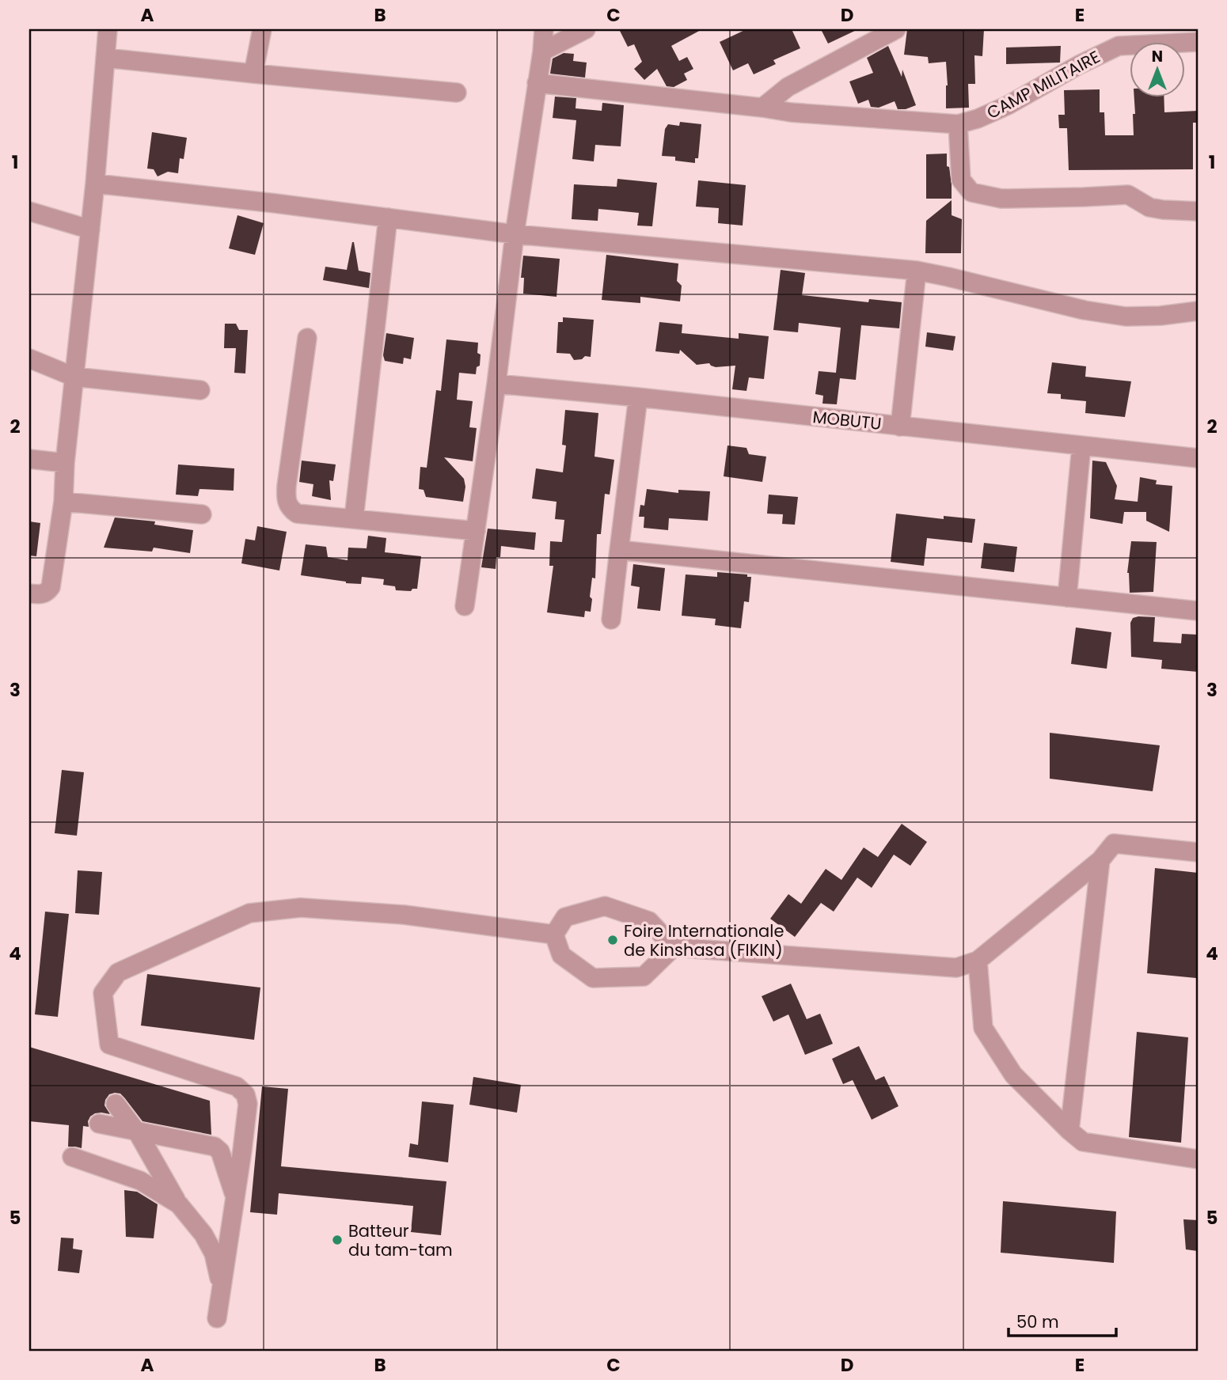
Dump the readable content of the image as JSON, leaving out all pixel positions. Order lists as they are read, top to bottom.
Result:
{
  "streets": {
    "street": ["CAMP MILITAIRE", "MOBUTU"]
  },
  "places": ["Foire Internationale de Kinshasa (FIKIN)", "Batteur du tam-tam"],
  "scale_bar": "50 m",
  "north": "top",
  "grid": {
    "columns": [
      "A",
      "B",
      "C",
      "D",
      "E"
    ],
    "rows": [
      "1",
      "2",
      "3",
      "4",
      "5"
    ]
  }
}
